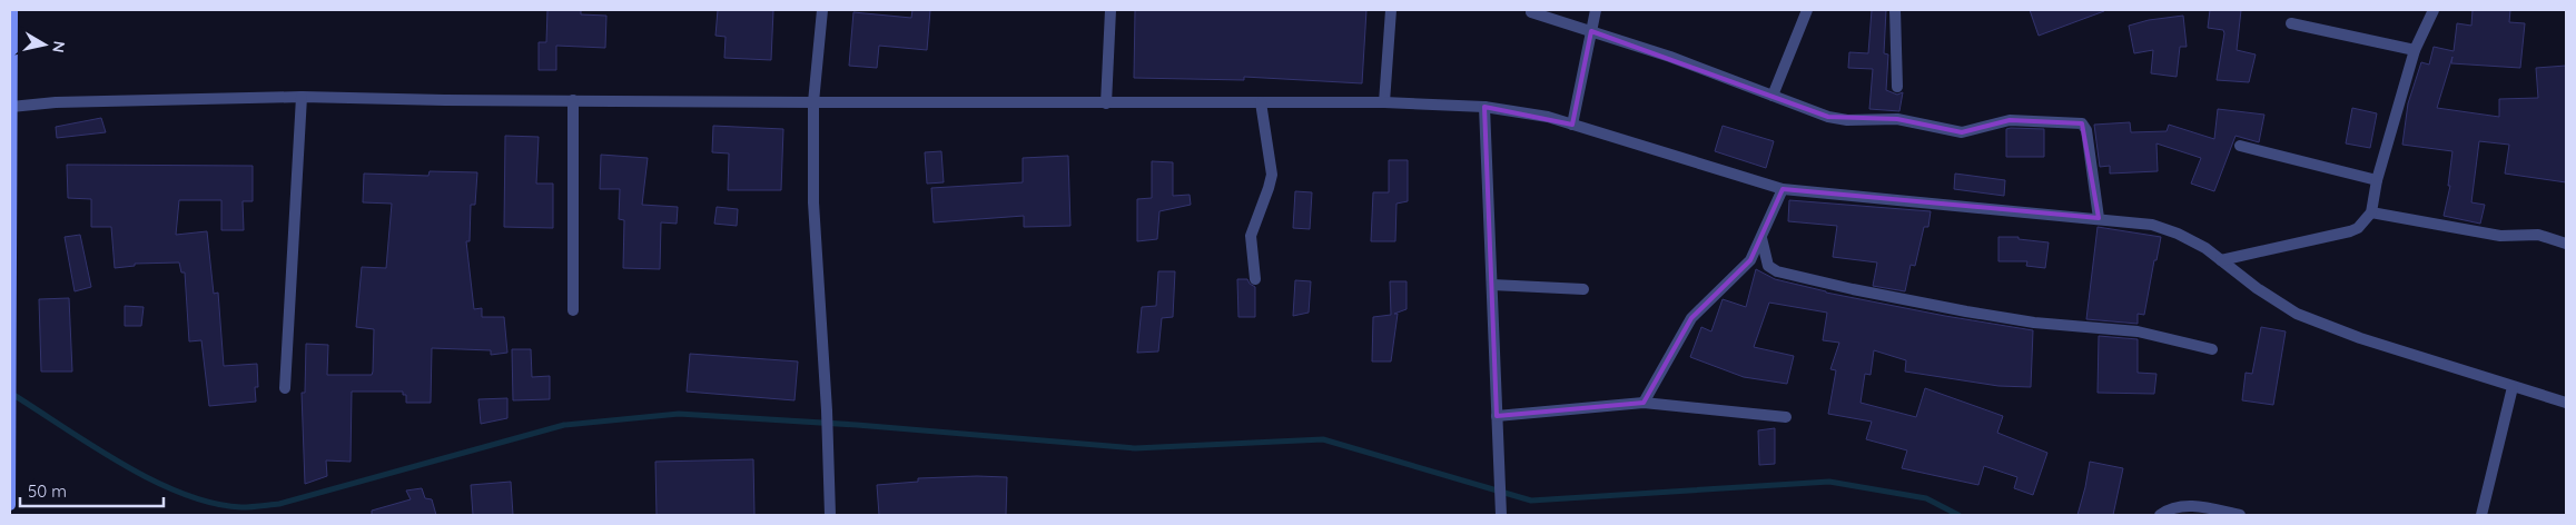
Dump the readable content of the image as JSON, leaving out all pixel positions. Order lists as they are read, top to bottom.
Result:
{
  "scale_bar": "50 m",
  "north": "right"
}
